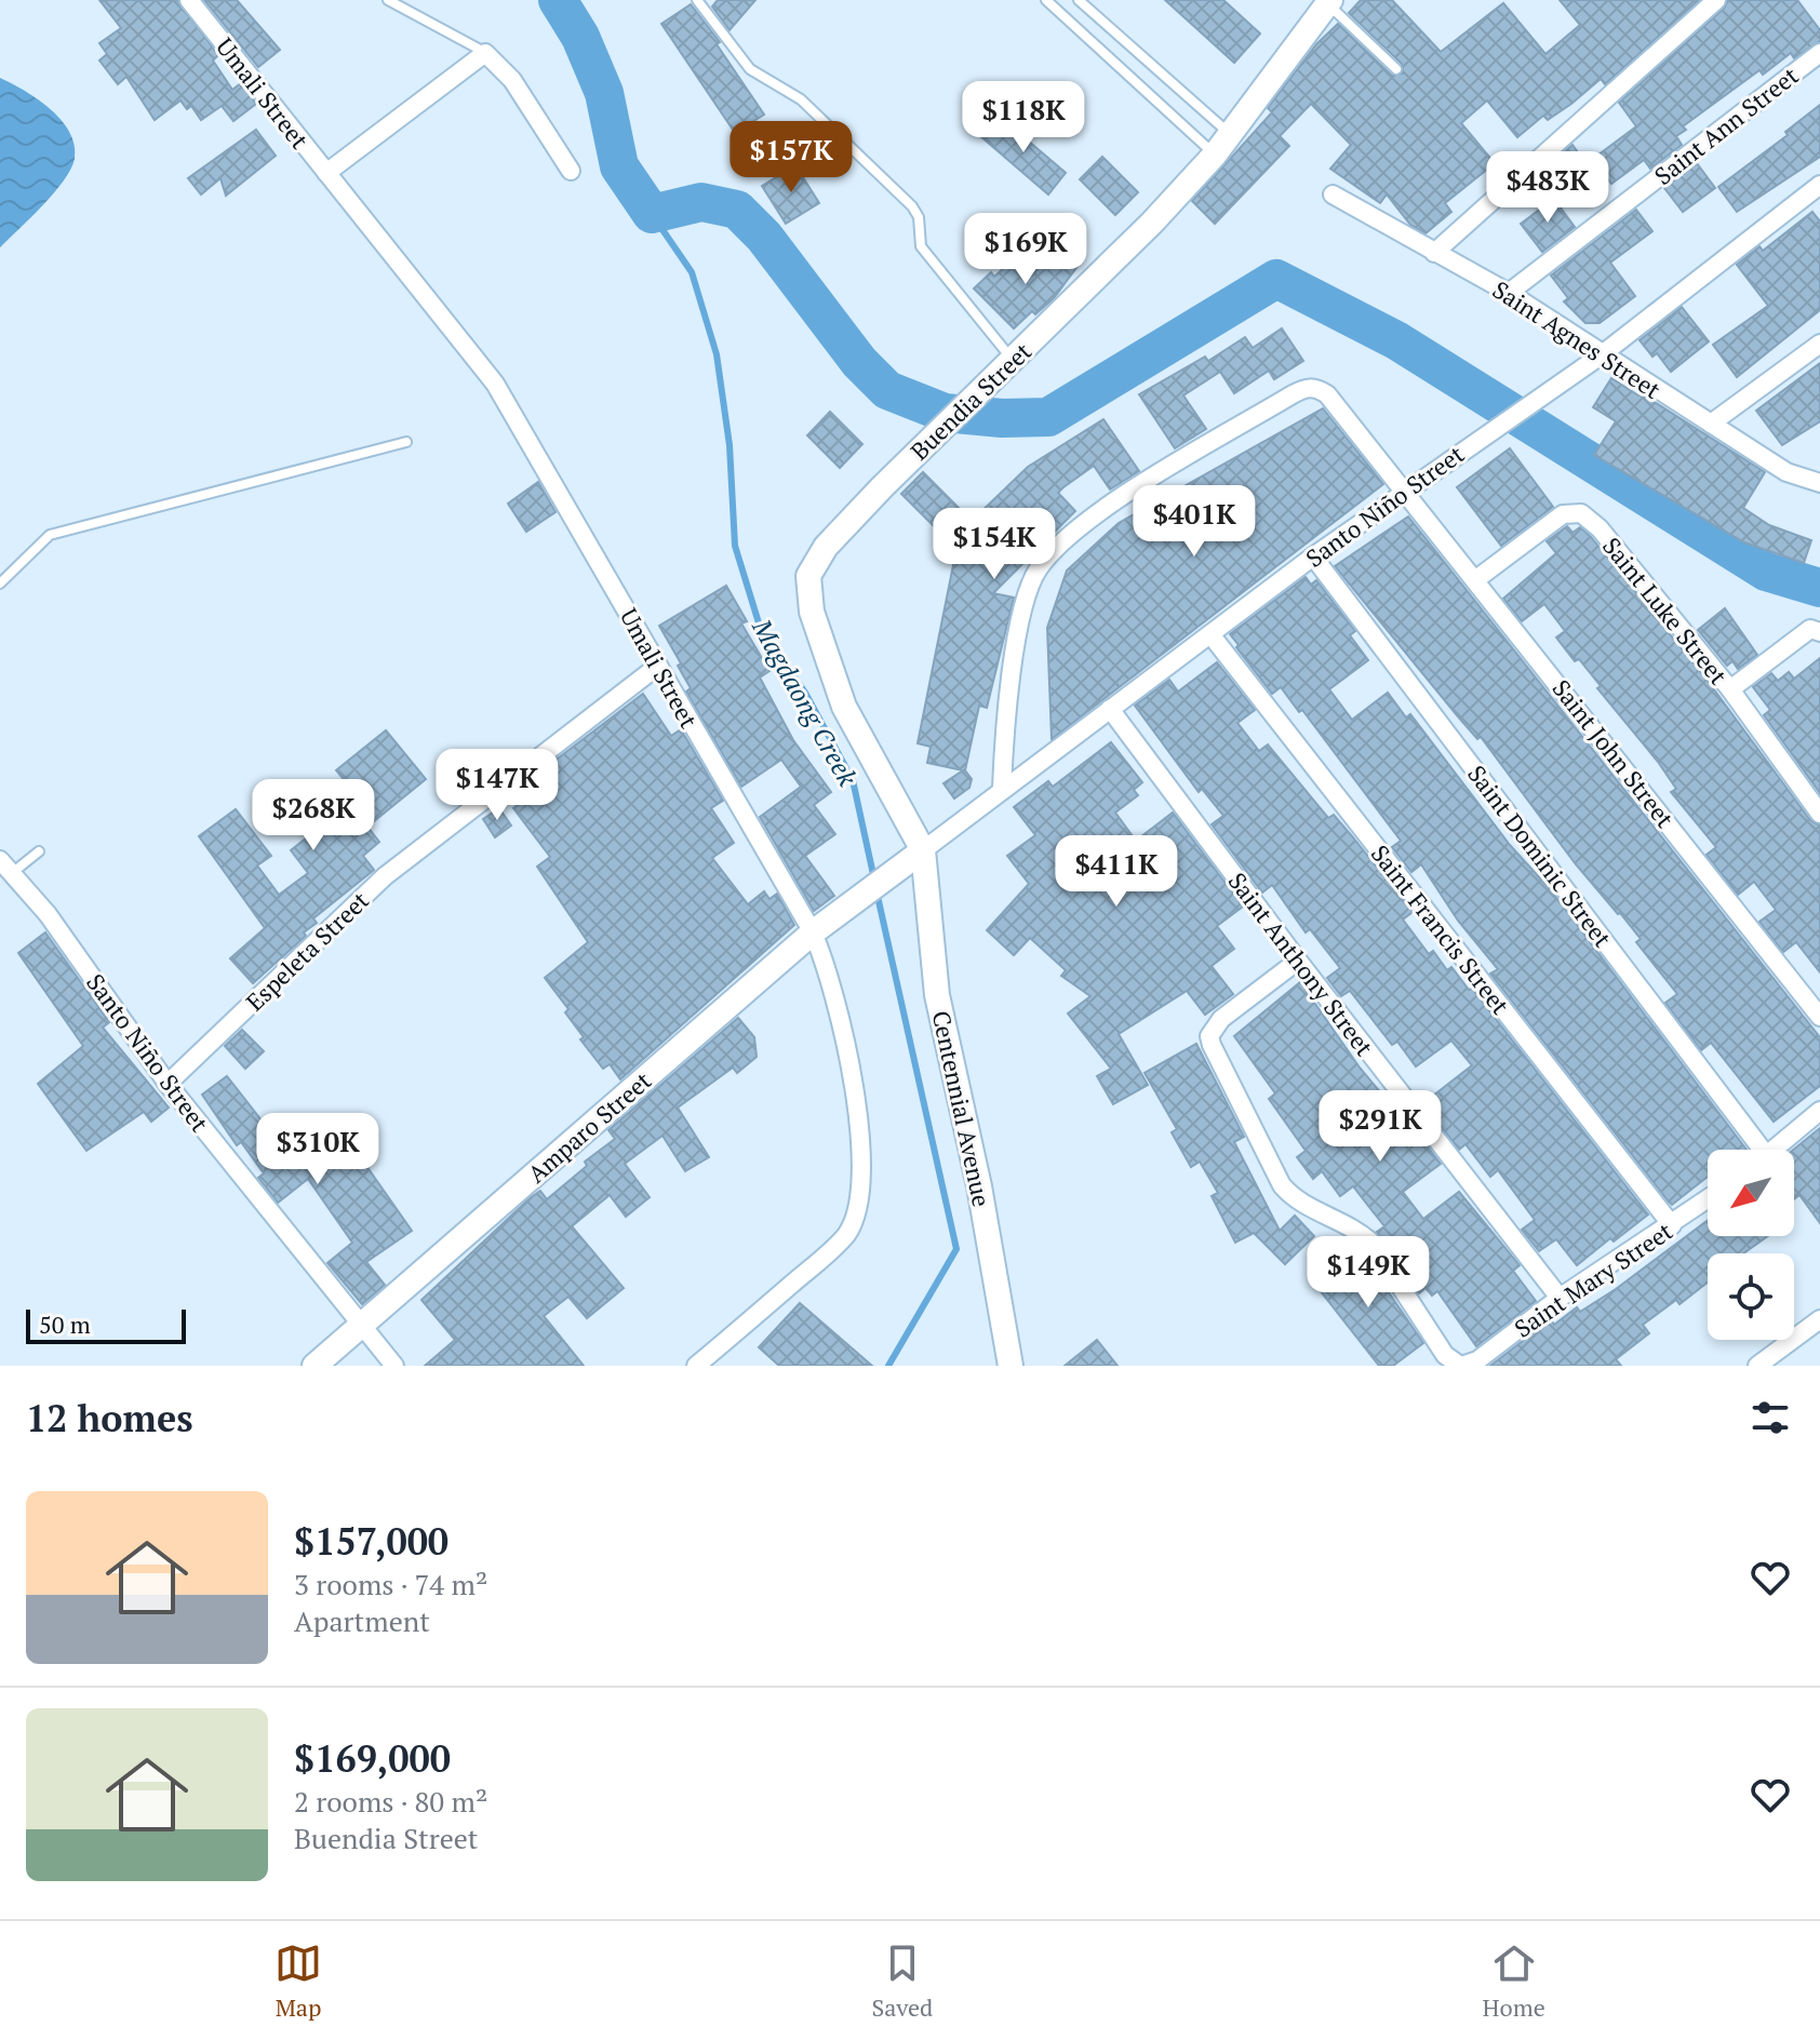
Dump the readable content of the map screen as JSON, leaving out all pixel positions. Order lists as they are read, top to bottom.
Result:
{
  "streets": {
    "street": [
      "Umali Street",
      "Saint Ann Street",
      "Saint Agnes Street",
      "Buendia Street",
      "Santo Niño Street",
      "Saint Luke Street",
      "Saint John Street",
      "Saint Dominic Street",
      "Saint Francis Street",
      "Espeleta Street",
      "Saint Anthony Street",
      "Centennial Avenue",
      "Amparo Street",
      "Saint Mary Street"
    ]
  },
  "crossings": [
    ["Umali Street", "Espeleta Street"],
    ["Umali Street", "Amparo Street"],
    ["Saint Ann Street", "Saint Agnes Street"],
    ["Saint Agnes Street", "Santo Niño Street"],
    ["Buendia Street", "Santo Niño Street"],
    ["Buendia Street", "Centennial Avenue"],
    ["Santo Niño Street", "Saint John Street"],
    ["Santo Niño Street", "Saint Dominic Street"],
    ["Santo Niño Street", "Saint Francis Street"],
    ["Santo Niño Street", "Espeleta Street"],
    ["Santo Niño Street", "Saint Anthony Street"],
    ["Santo Niño Street", "Centennial Avenue"],
    ["Santo Niño Street", "Amparo Street"],
    ["Saint Luke Street", "Saint John Street"],
    ["Saint Francis Street", "Saint Mary Street"],
    ["Saint Anthony Street", "Saint Mary Street"]
  ],
  "water": ["Magdaong Creek"],
  "scale_bar": "50 m",
  "north": "bottom left",
  "page": {
    "price": [
      "$118K",
      "$157K",
      "$483K",
      "$169K",
      "$401K",
      "$154K",
      "$147K",
      "$268K",
      "$411K",
      "$291K",
      "$310K",
      "$149K"
    ],
    "scale": "50 m",
    "heading": "12 homes",
    "list": [
      {
        "name": "$157,000",
        "note": "3 rooms · 74 m² · Apartment"
      },
      {
        "name": "$169,000",
        "note": "2 rooms · 80 m² · Buendia Street"
      }
    ],
    "tabs": ["Map", "Saved", "Home"]
  }
}
